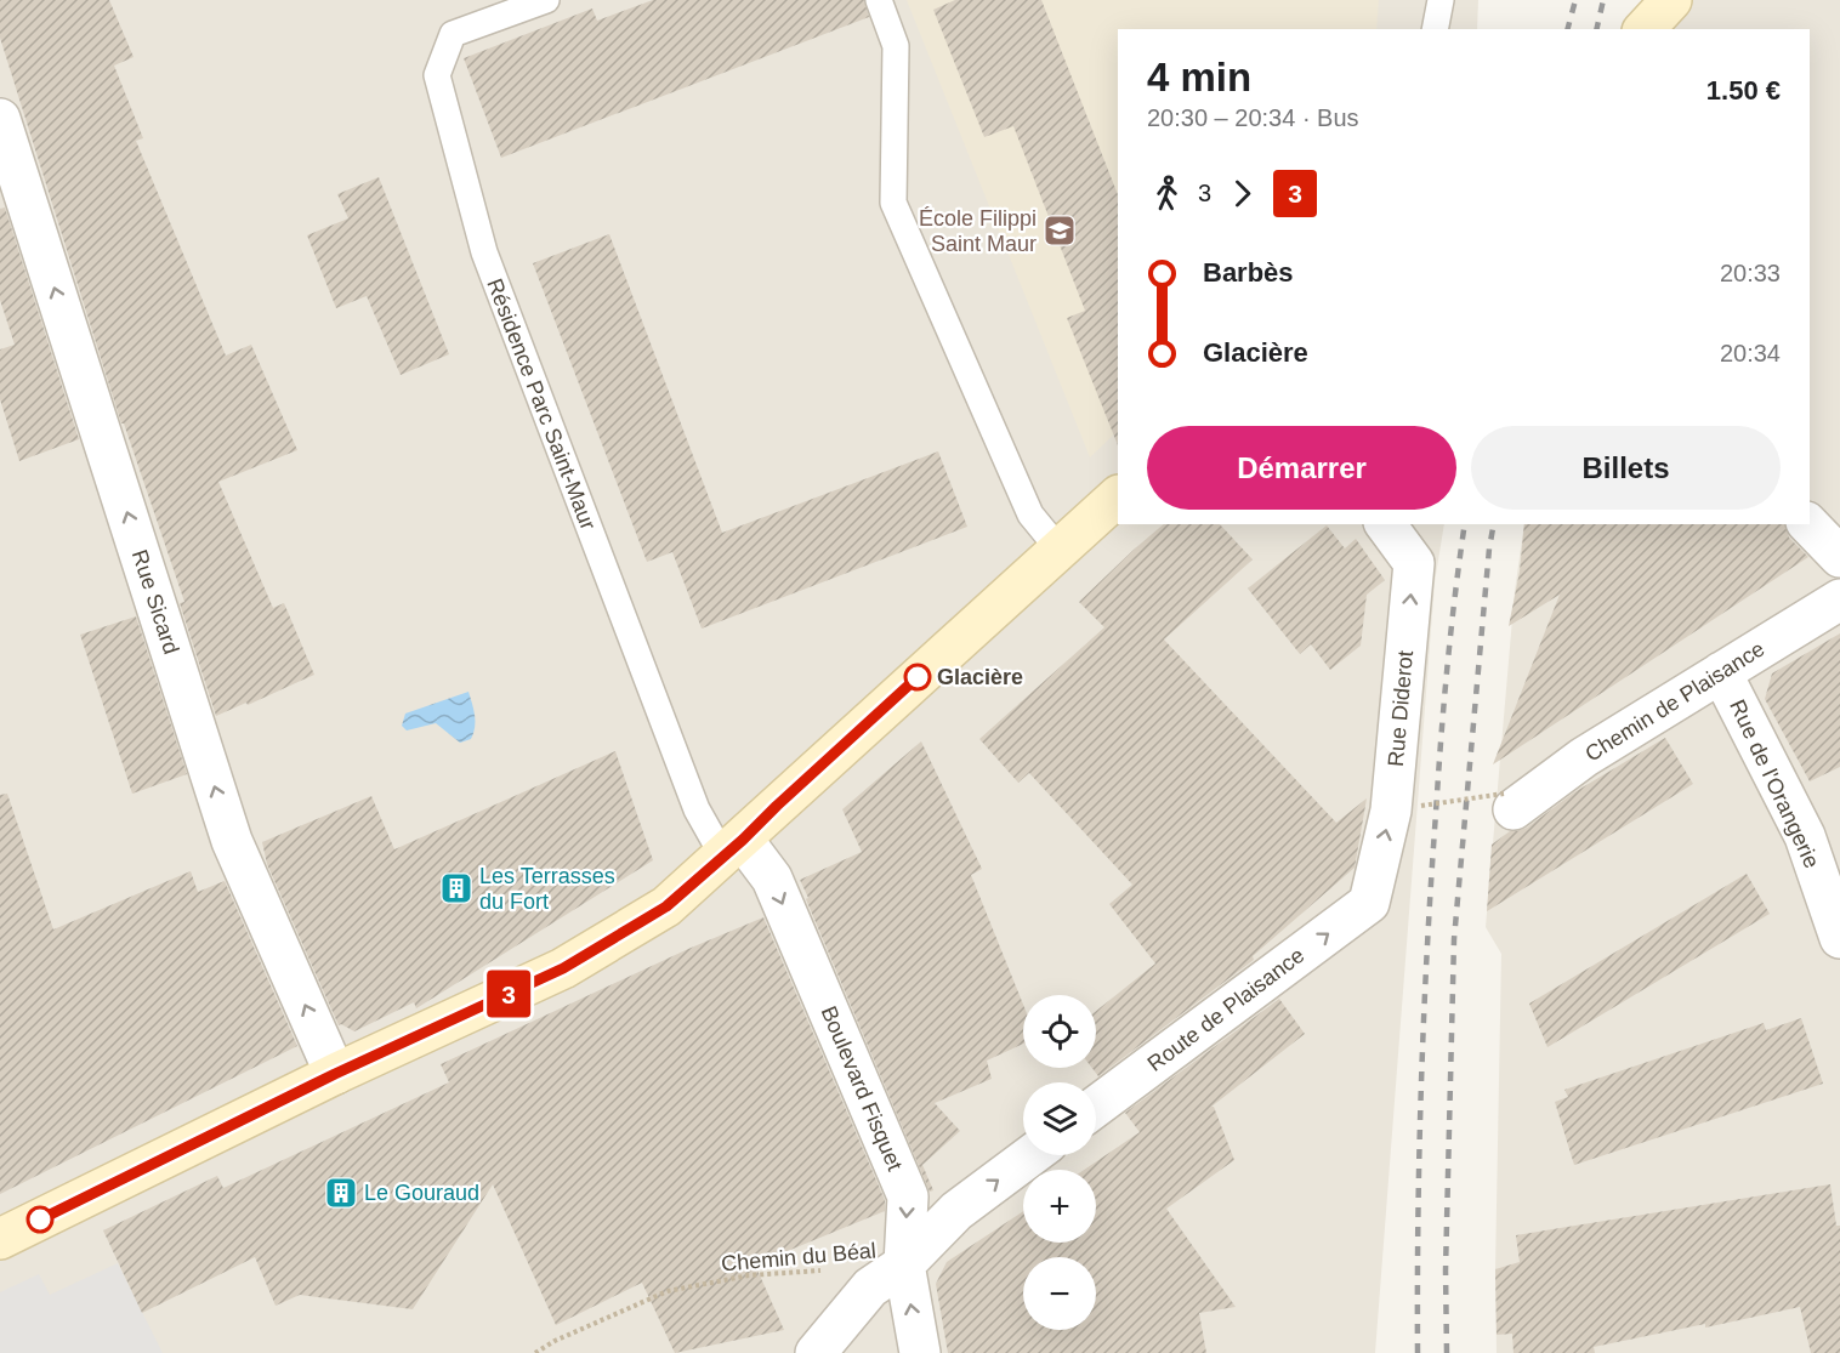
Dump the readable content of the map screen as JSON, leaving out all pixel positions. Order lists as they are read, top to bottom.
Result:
{
  "streets": {
    "street": [
      "Rue Sicard",
      "Chemin de Plaisance",
      "Rue Diderot",
      "Rue de l'Orangerie",
      "Route de Plaisance",
      "Boulevard Fisquet"
    ],
    "lane": ["Résidence Parc Saint-Maur"],
    "path": ["Chemin du Béal"]
  },
  "crossings": [
    ["Résidence Parc Saint-Maur", "Boulevard Fisquet"],
    ["Chemin de Plaisance", "Rue de l'Orangerie"],
    ["Rue Diderot", "Route de Plaisance"],
    ["Boulevard Fisquet", "Chemin du Béal"]
  ],
  "one_way": ["Rue Sicard", "Rue Diderot", "Route de Plaisance"],
  "places": {
    "school or university": ["École Filippi Saint Maur"],
    "other": ["Glacière"],
    "building": ["Les Terrasses du Fort", "Le Gouraud"]
  },
  "lines": ["bus line 3"],
  "page": {
    "on_map": "3",
    "heading": ["4 min", "20:30 – 20:34 · Bus", "1.50 €"],
    "legs": ["3", "3"],
    "list": [
      {
        "name": "Barbès",
        "value": "20:33"
      },
      {
        "name": "Glacière",
        "value": "20:34"
      }
    ],
    "buttons": ["Démarrer", "Billets"],
    "map_buttons": ["+", "−"]
  }
}
